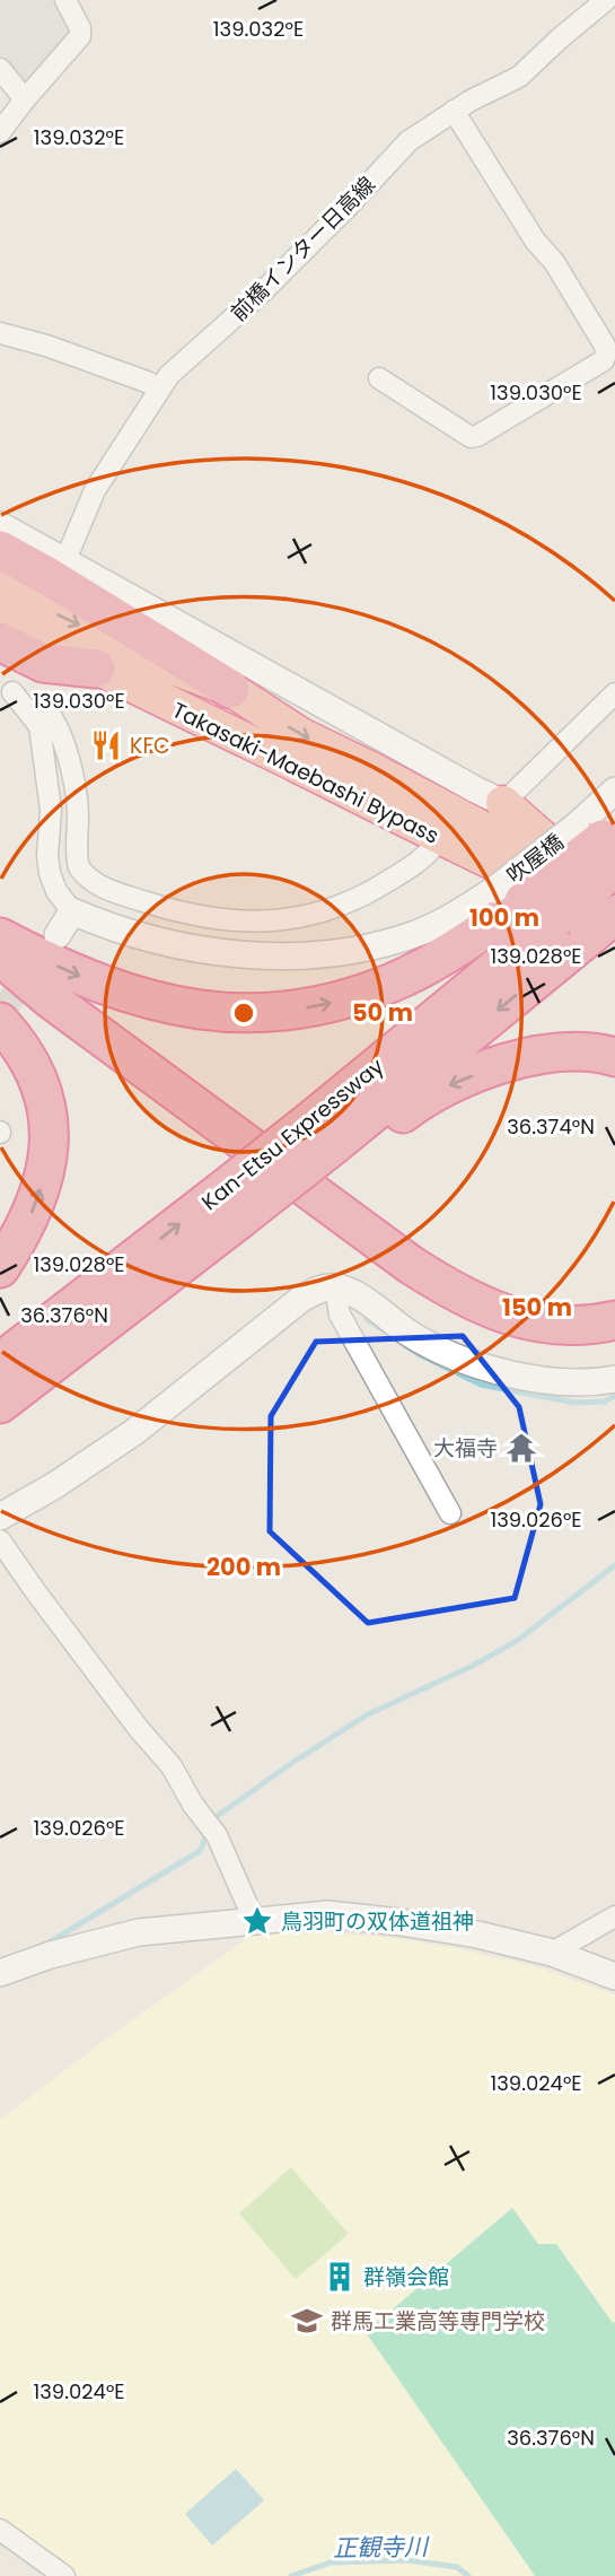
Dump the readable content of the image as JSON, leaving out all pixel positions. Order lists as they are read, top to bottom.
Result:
{
  "streets": {
    "highway": ["Takasaki-Maebashi Bypass", "Kan-Etsu Expressway"],
    "street": ["前橋インター日高線"]
  },
  "crossings": [
    ["Takasaki-Maebashi Bypass", "Kan-Etsu Expressway"]
  ],
  "water": ["正観寺川"],
  "places": {
    "restaurant": ["KFC"],
    "temple": ["大福寺"],
    "place": ["鳥羽町の双体道祖神"],
    "building": ["群嶺会館"],
    "school or university": ["群馬工業高等専門学校"]
  },
  "coordinates": [
    "139.032°E",
    "139.030°E",
    "139.028°E",
    "36.374°N",
    "36.376°N",
    "139.026°E",
    "139.024°E"
  ],
  "rings": [
    "100 m",
    "50 m",
    "150 m",
    "200 m"
  ]
}
